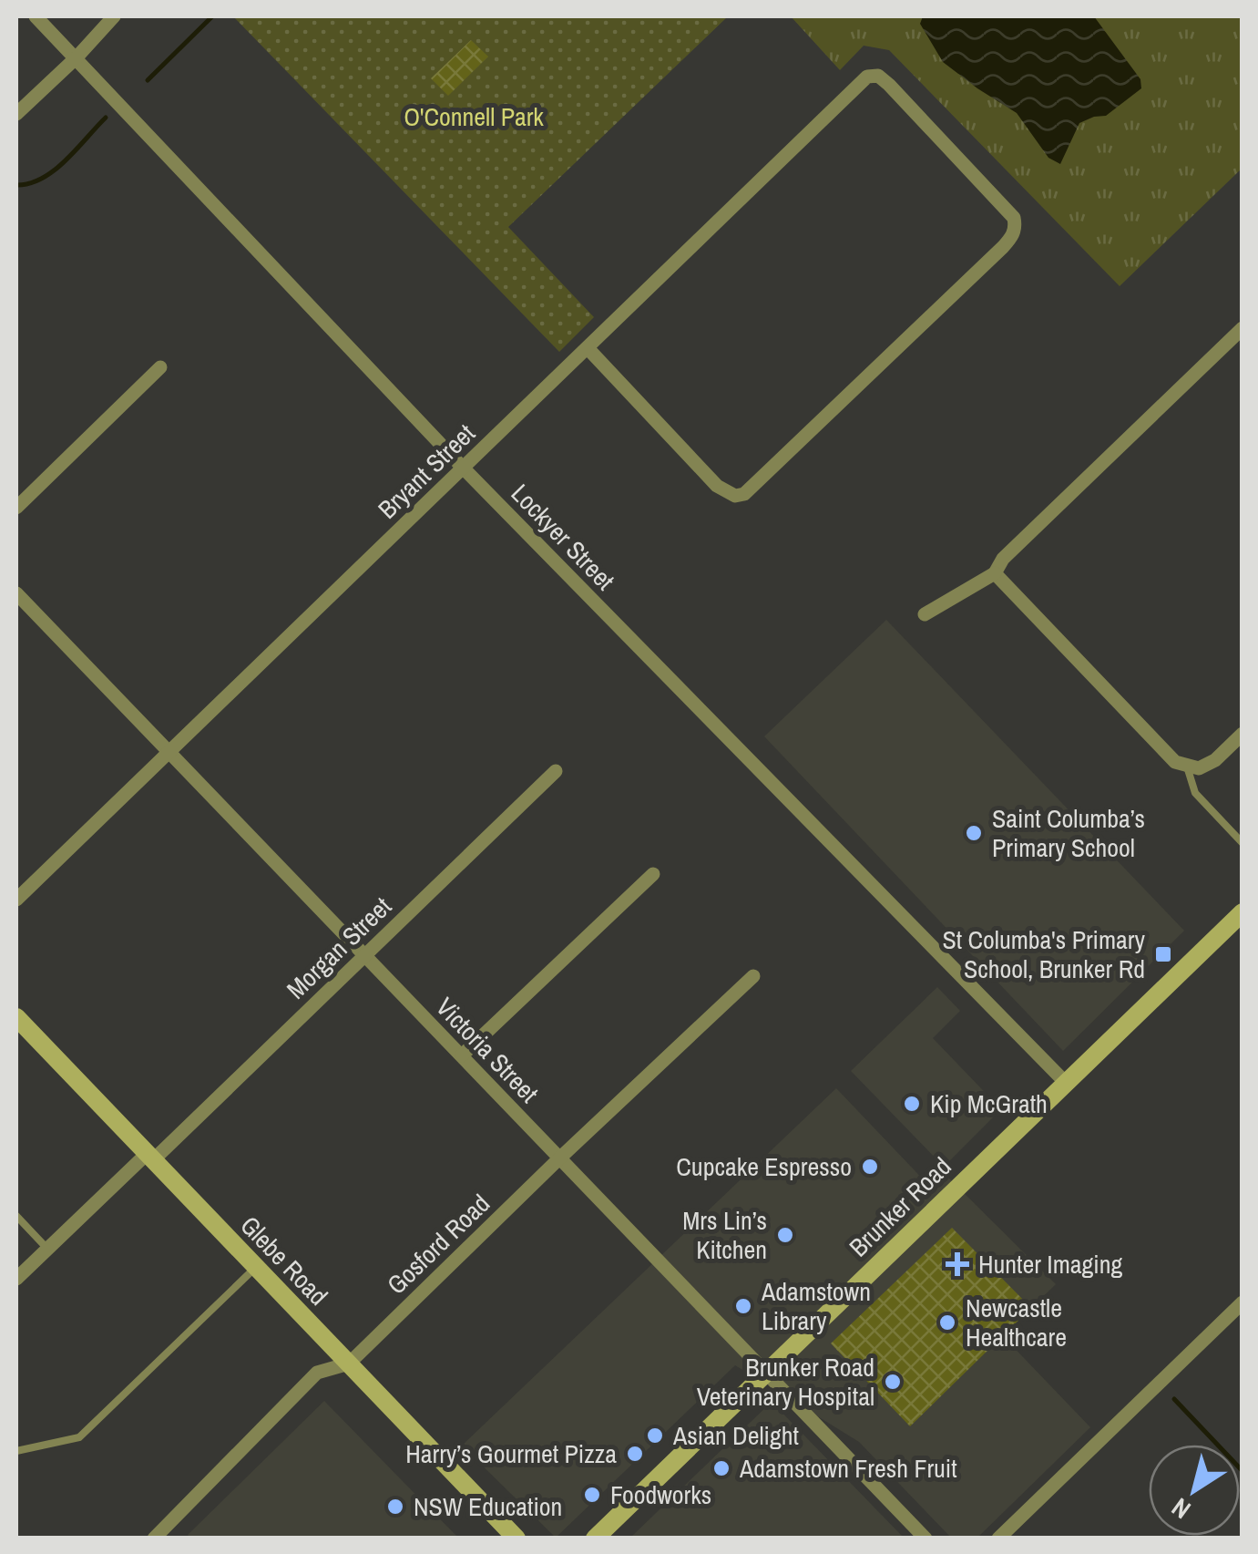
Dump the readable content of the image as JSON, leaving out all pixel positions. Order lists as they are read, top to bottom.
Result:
{
  "streets": {
    "main road": ["Brunker Road", "Glebe Road"],
    "street": [
      "Bryant Street",
      "Lockyer Street",
      "Morgan Street",
      "Victoria Street",
      "Gosford Road"
    ]
  },
  "crossings": [
    ["Bryant Street", "Lockyer Street"],
    ["Bryant Street", "Victoria Street"],
    ["Lockyer Street", "Brunker Road"],
    ["Morgan Street", "Victoria Street"],
    ["Morgan Street", "Glebe Road"],
    ["Victoria Street", "Brunker Road"],
    ["Victoria Street", "Gosford Road"],
    ["Gosford Road", "Glebe Road"]
  ],
  "parks": ["O'Connell Park"],
  "places": {
    "other": [
      "Saint Columba’s Primary School",
      "Kip McGrath",
      "Cupcake Espresso",
      "Mrs Lin’s Kitchen",
      "Adamstown Library",
      "Newcastle Healthcare",
      "Brunker Road Veterinary Hospital",
      "Asian Delight",
      "Harry’s Gourmet Pizza",
      "Adamstown Fresh Fruit",
      "Foodworks",
      "NSW Education"
    ],
    "transit": ["St Columba's Primary School, Brunker Rd"],
    "health": ["Hunter Imaging"]
  },
  "north": "bottom left"
}
